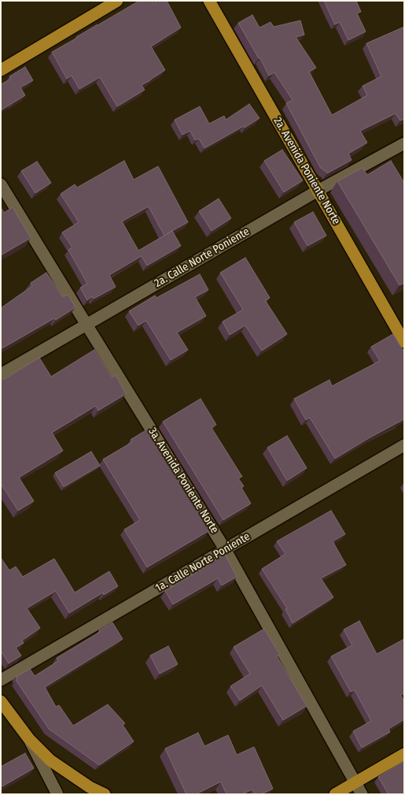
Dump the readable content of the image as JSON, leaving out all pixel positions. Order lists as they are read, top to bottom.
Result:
{
  "streets": {
    "main road": ["2a. Avenida Poniente Norte"],
    "street": ["2a. Calle Norte Poniente", "3a. Avenida Poniente Norte", "1a. Calle Norte Poniente"]
  },
  "crossings": [
    ["2a. Avenida Poniente Norte", "2a. Calle Norte Poniente"],
    ["2a. Calle Norte Poniente", "3a. Avenida Poniente Norte"],
    ["3a. Avenida Poniente Norte", "1a. Calle Norte Poniente"]
  ]
}
